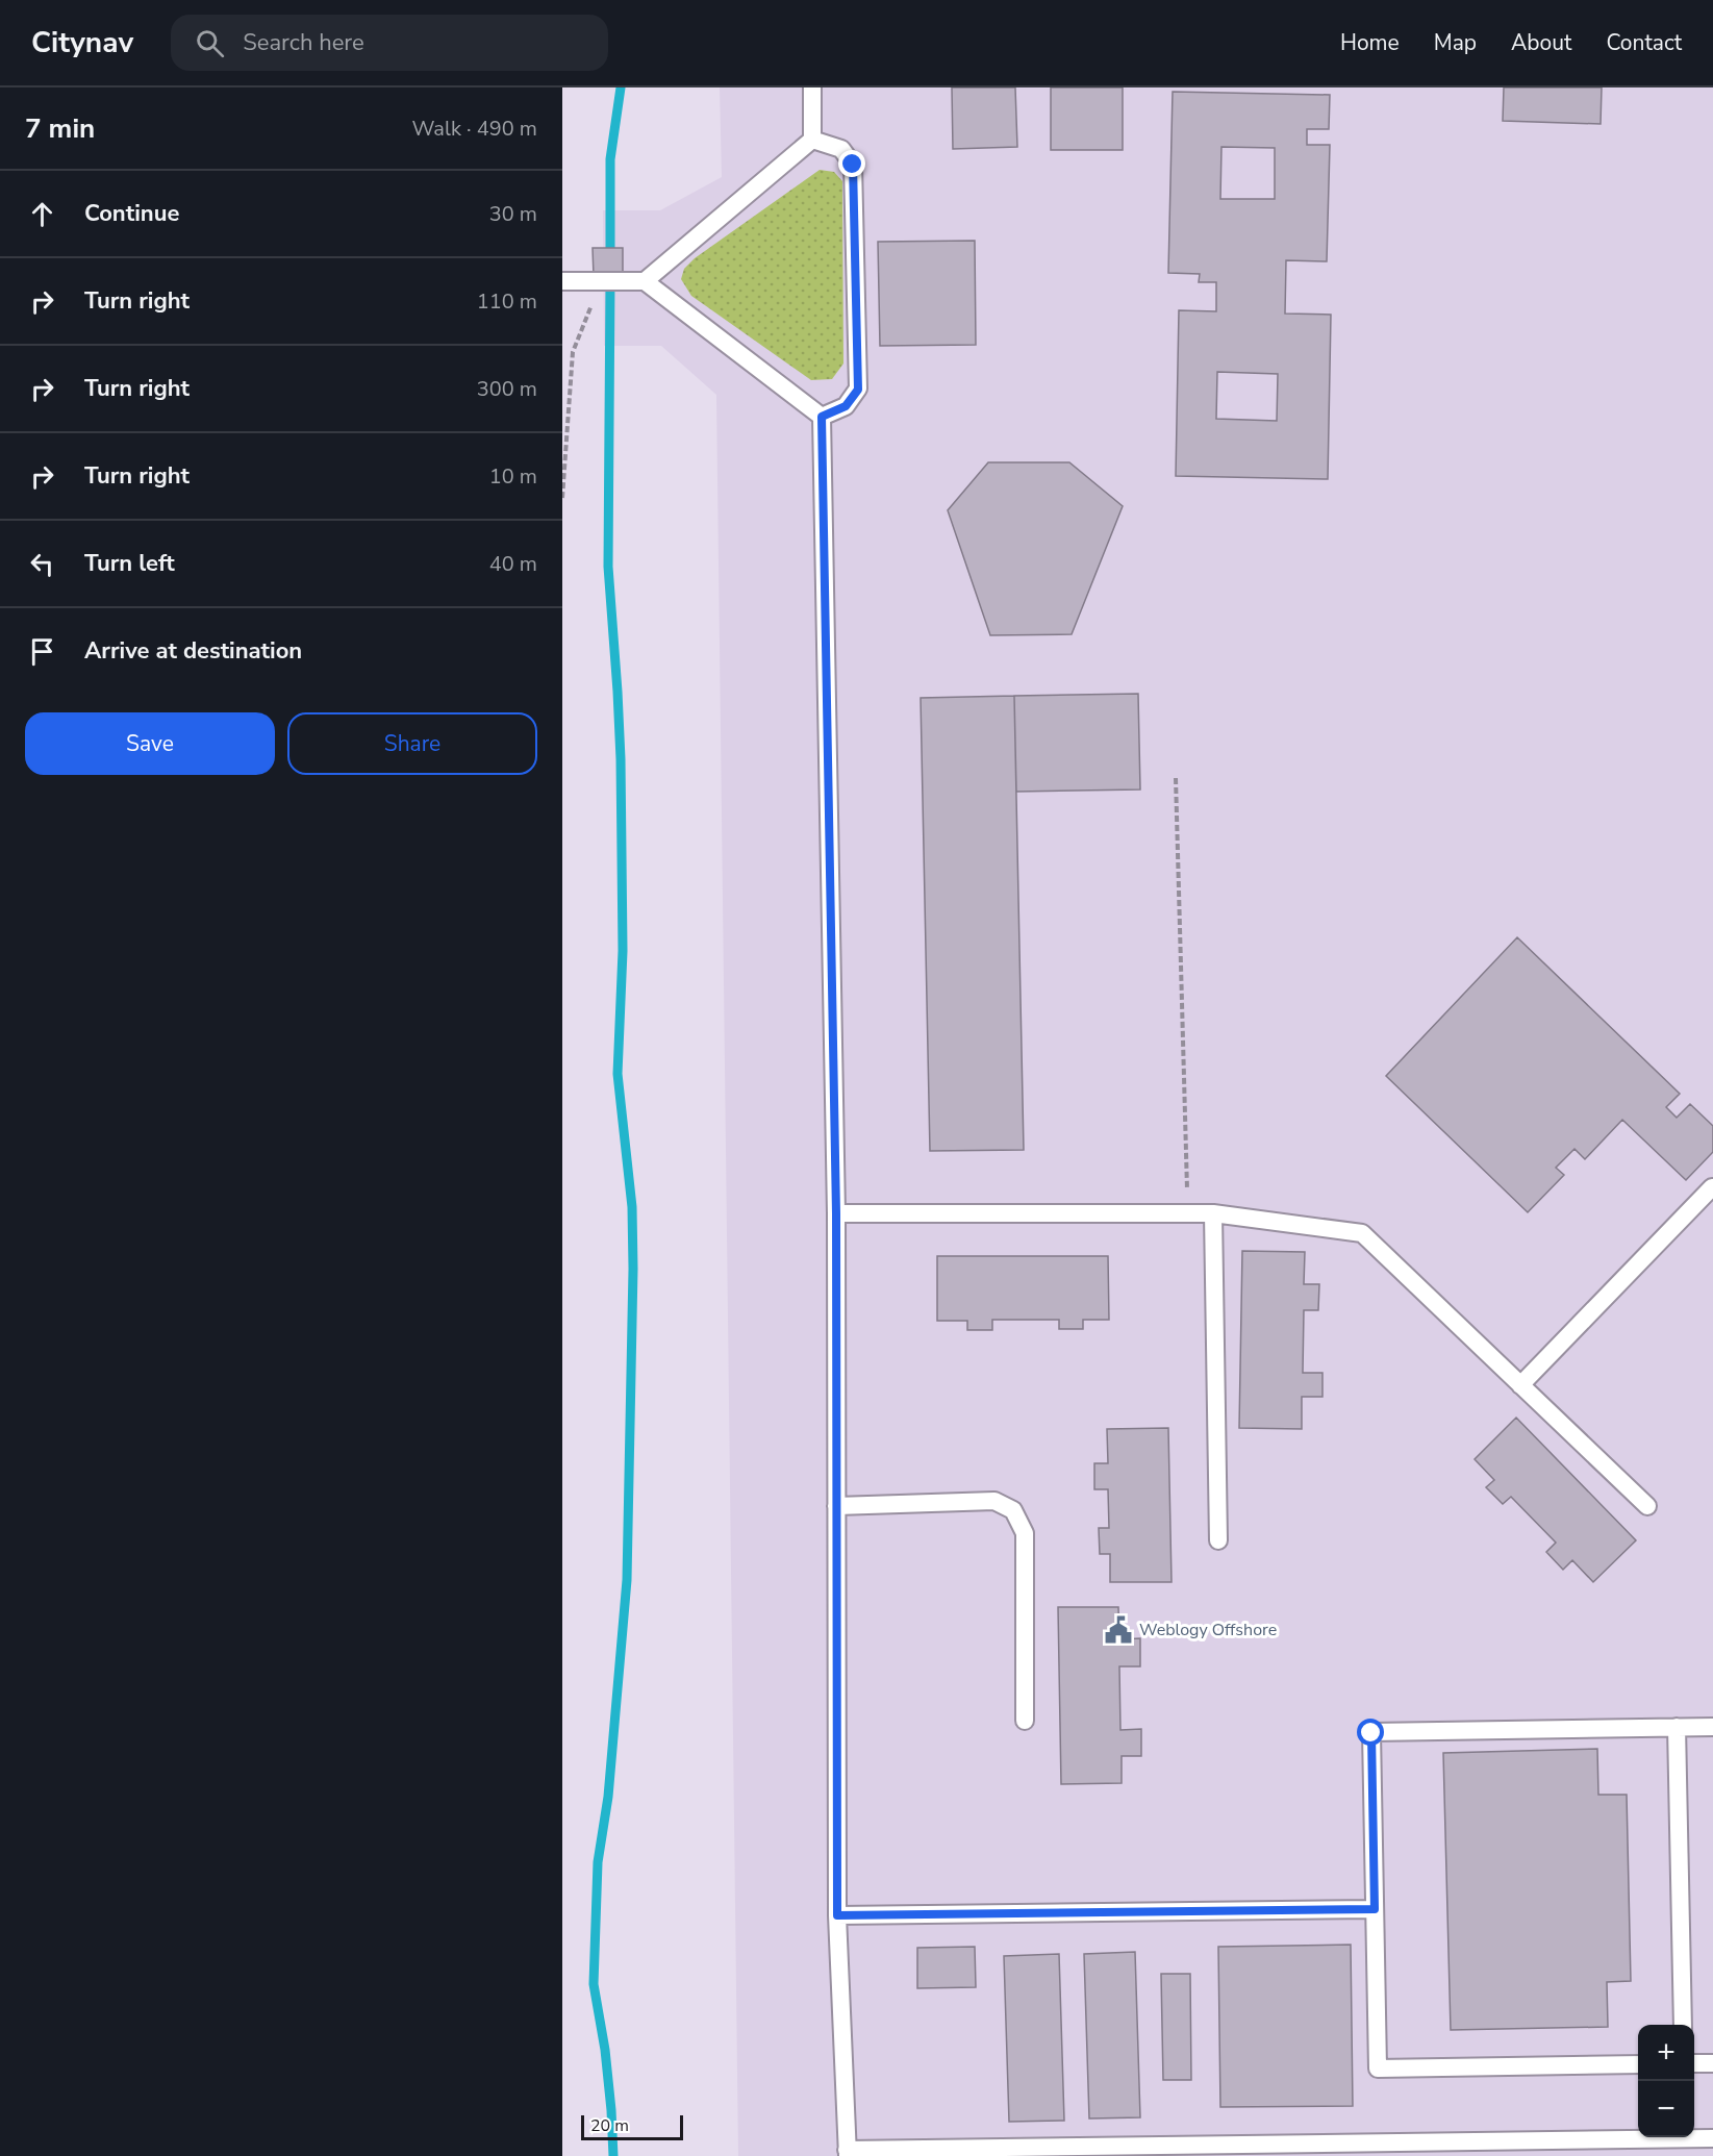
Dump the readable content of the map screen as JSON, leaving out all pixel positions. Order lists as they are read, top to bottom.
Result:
{
  "places": {
    "public building": ["Weblogy Offshore"]
  },
  "scale_bar": "20 m",
  "page": {
    "header": "Citynav",
    "search": "Search here",
    "nav": [
      "Home",
      "Map",
      "About",
      "Contact"
    ],
    "heading": ["7 min", "Walk · 490 m"],
    "list": [
      ["Continue", "30 m"],
      ["Turn right", "110 m"],
      ["Turn right", "300 m"],
      ["Turn right", "10 m"],
      ["Turn left", "40 m"],
      "Arrive at destination"
    ],
    "buttons": ["Save", "Share"],
    "map_buttons": ["+", "−"],
    "scale": "20 m"
  }
}
